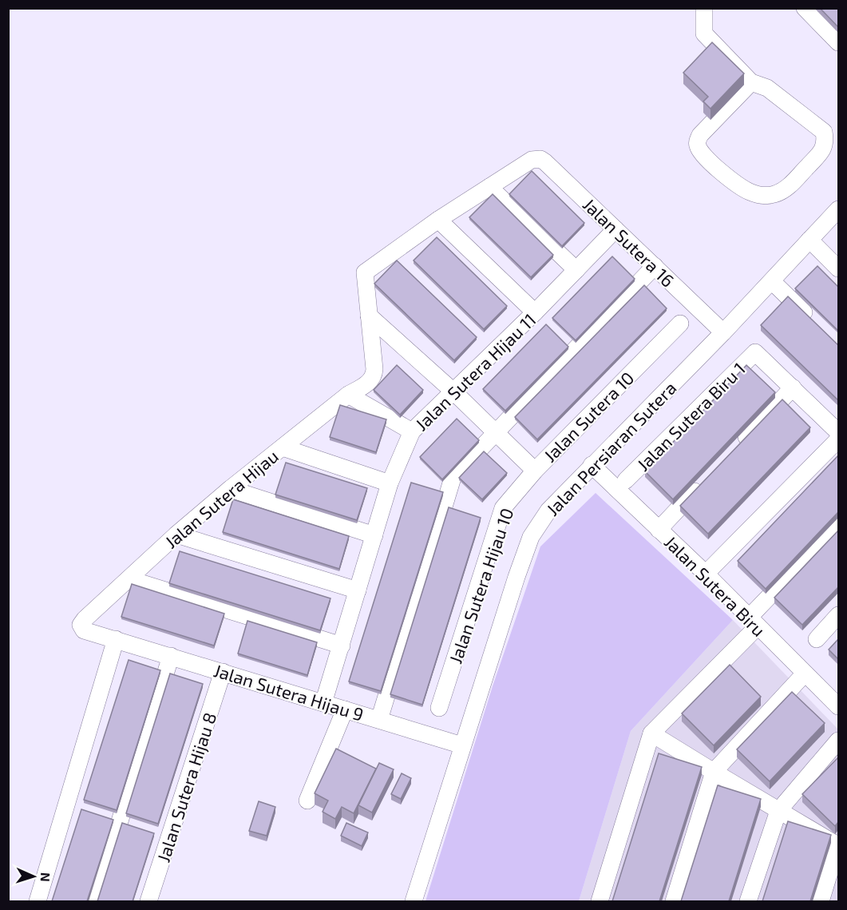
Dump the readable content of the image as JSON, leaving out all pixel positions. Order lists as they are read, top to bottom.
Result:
{
  "streets": {
    "street": [
      "Jalan Sutera 16",
      "Jalan Sutera Hijau 11",
      "Jalan Sutera 10",
      "Jalan Sutera Biru 1",
      "Jalan Persiaran Sutera",
      "Jalan Sutera Hijau",
      "Jalan Sutera Hijau 10",
      "Jalan Sutera Biru",
      "Jalan Sutera Hijau 9",
      "Jalan Sutera Hijau 8"
    ]
  },
  "crossings": [
    ["Jalan Sutera 16", "Jalan Sutera Hijau 11"],
    ["Jalan Sutera 16", "Jalan Persiaran Sutera"],
    ["Jalan Sutera 16", "Jalan Sutera Hijau"],
    ["Jalan Sutera Hijau 11", "Jalan Sutera 10"],
    ["Jalan Sutera Hijau 11", "Jalan Sutera Hijau 9"],
    ["Jalan Sutera 10", "Jalan Sutera Hijau"],
    ["Jalan Sutera 10", "Jalan Sutera Hijau 10"],
    ["Jalan Persiaran Sutera", "Jalan Sutera Biru"],
    ["Jalan Persiaran Sutera", "Jalan Sutera Hijau 9"],
    ["Jalan Sutera Hijau", "Jalan Sutera Hijau 9"],
    ["Jalan Sutera Hijau 9", "Jalan Sutera Hijau 8"]
  ],
  "north": "right"
}
